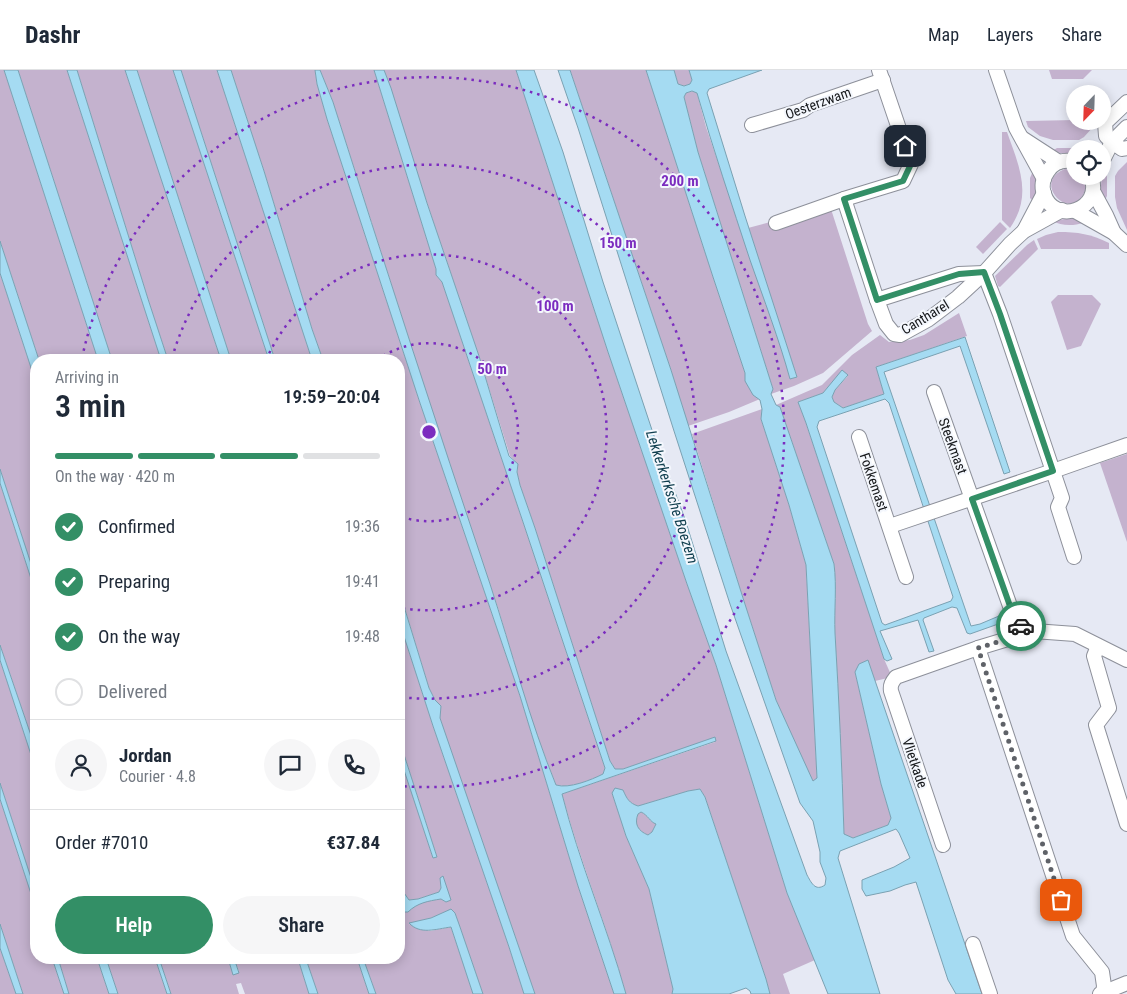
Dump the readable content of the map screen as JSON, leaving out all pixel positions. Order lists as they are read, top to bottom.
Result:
{
  "streets": {
    "street": [
      "Oesterzwam",
      "Cantharel",
      "Steekmast",
      "Fokkemast",
      "Vlietkade"
    ]
  },
  "crossings": [
    ["Steekmast", "Fokkemast"]
  ],
  "water": ["Lekkerkerksche Boezem"],
  "north": "bottom left",
  "page": {
    "header": "Dashr",
    "nav": ["Map", "Layers", "Share"],
    "heading": ["3 min", "Arriving in", "19:59–20:04"],
    "panel": [
      "Jordan",
      "Courier · 4.8",
      "Order #7010",
      "€37.84"
    ],
    "bar": "On the way · 420 m",
    "list": [
      ["Confirmed", "19:36"],
      ["Preparing", "19:41"],
      ["On the way", "19:48"],
      "Delivered"
    ],
    "buttons": ["Help", "Share"]
  },
  "rings": [
    "200 m",
    "150 m",
    "100 m",
    "50 m"
  ]
}
